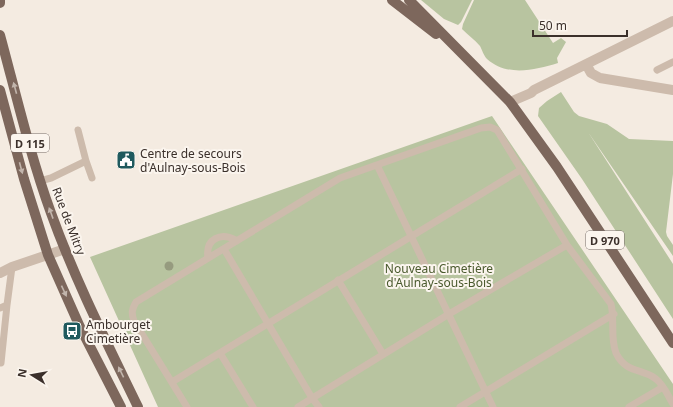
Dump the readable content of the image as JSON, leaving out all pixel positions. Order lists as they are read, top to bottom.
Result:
{
  "streets": {
    "main road": ["D 115", "Rue de Mitry", "D 970"]
  },
  "parks": ["Nouveau Cimetière d'Aulnay-sous-Bois"],
  "places": {
    "public building": ["Centre de secours d'Aulnay-sous-Bois"],
    "bus stop": ["Ambourget Cimetière"]
  },
  "scale_bar": "50 m",
  "north": "left"
}
